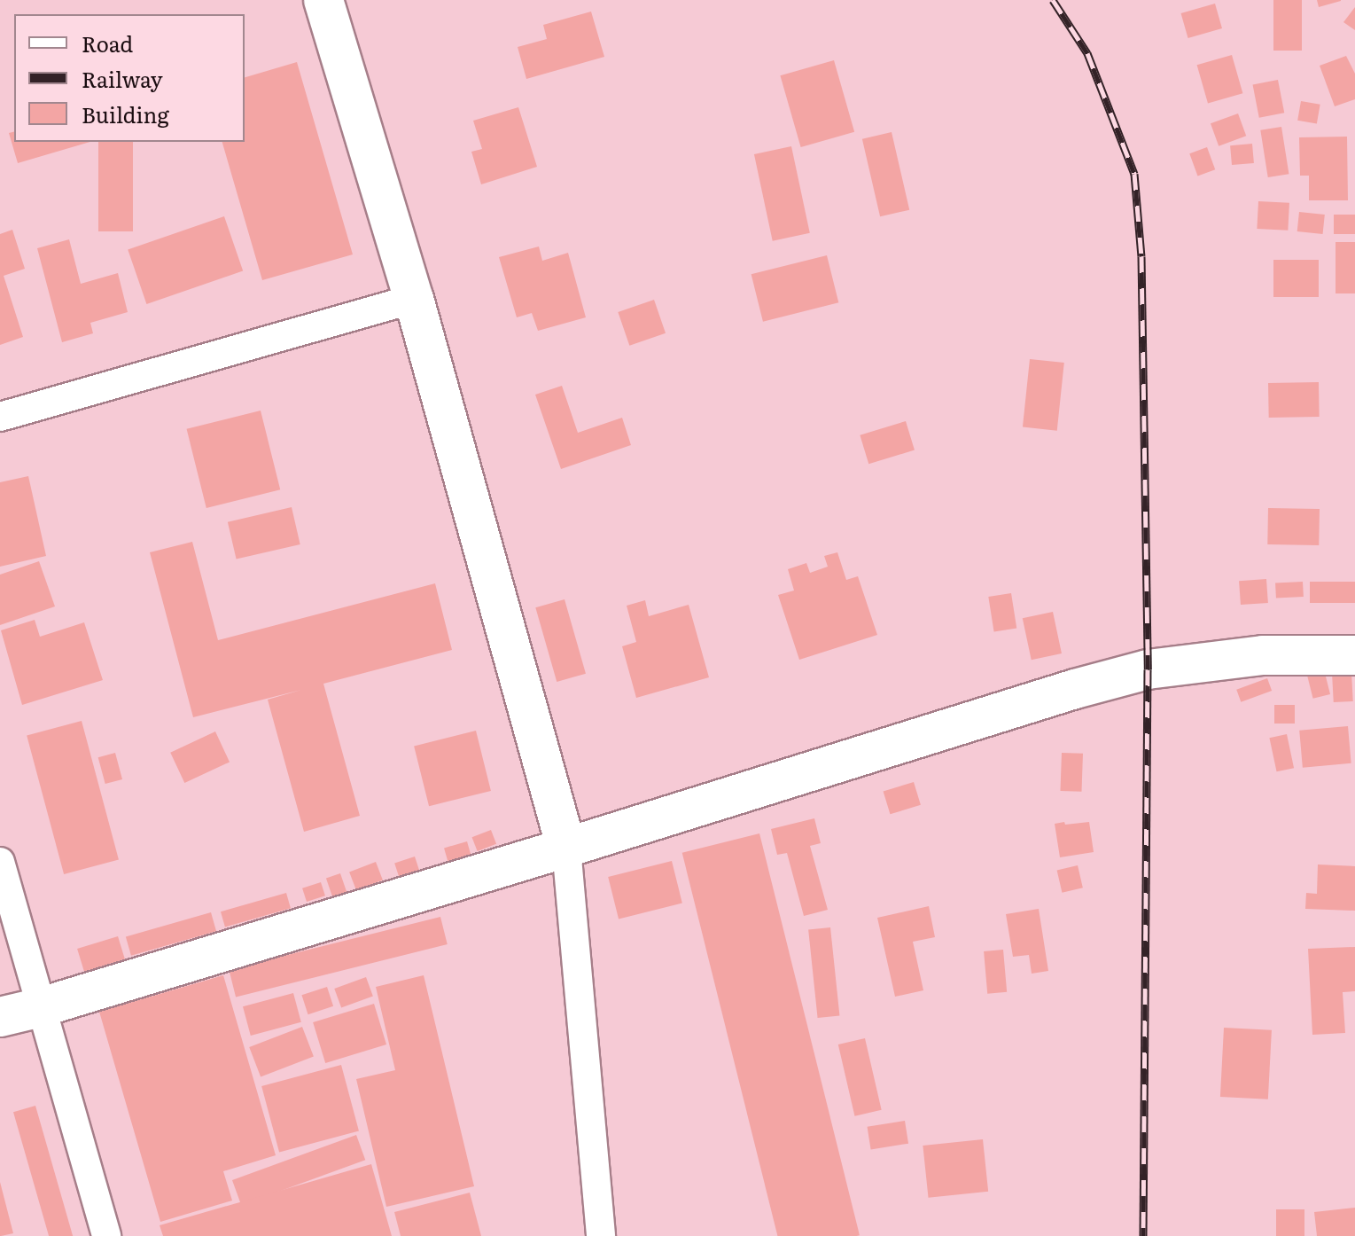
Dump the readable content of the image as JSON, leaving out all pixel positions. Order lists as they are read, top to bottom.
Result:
{
  "legend": ["Road", "Railway", "Building"]
}
